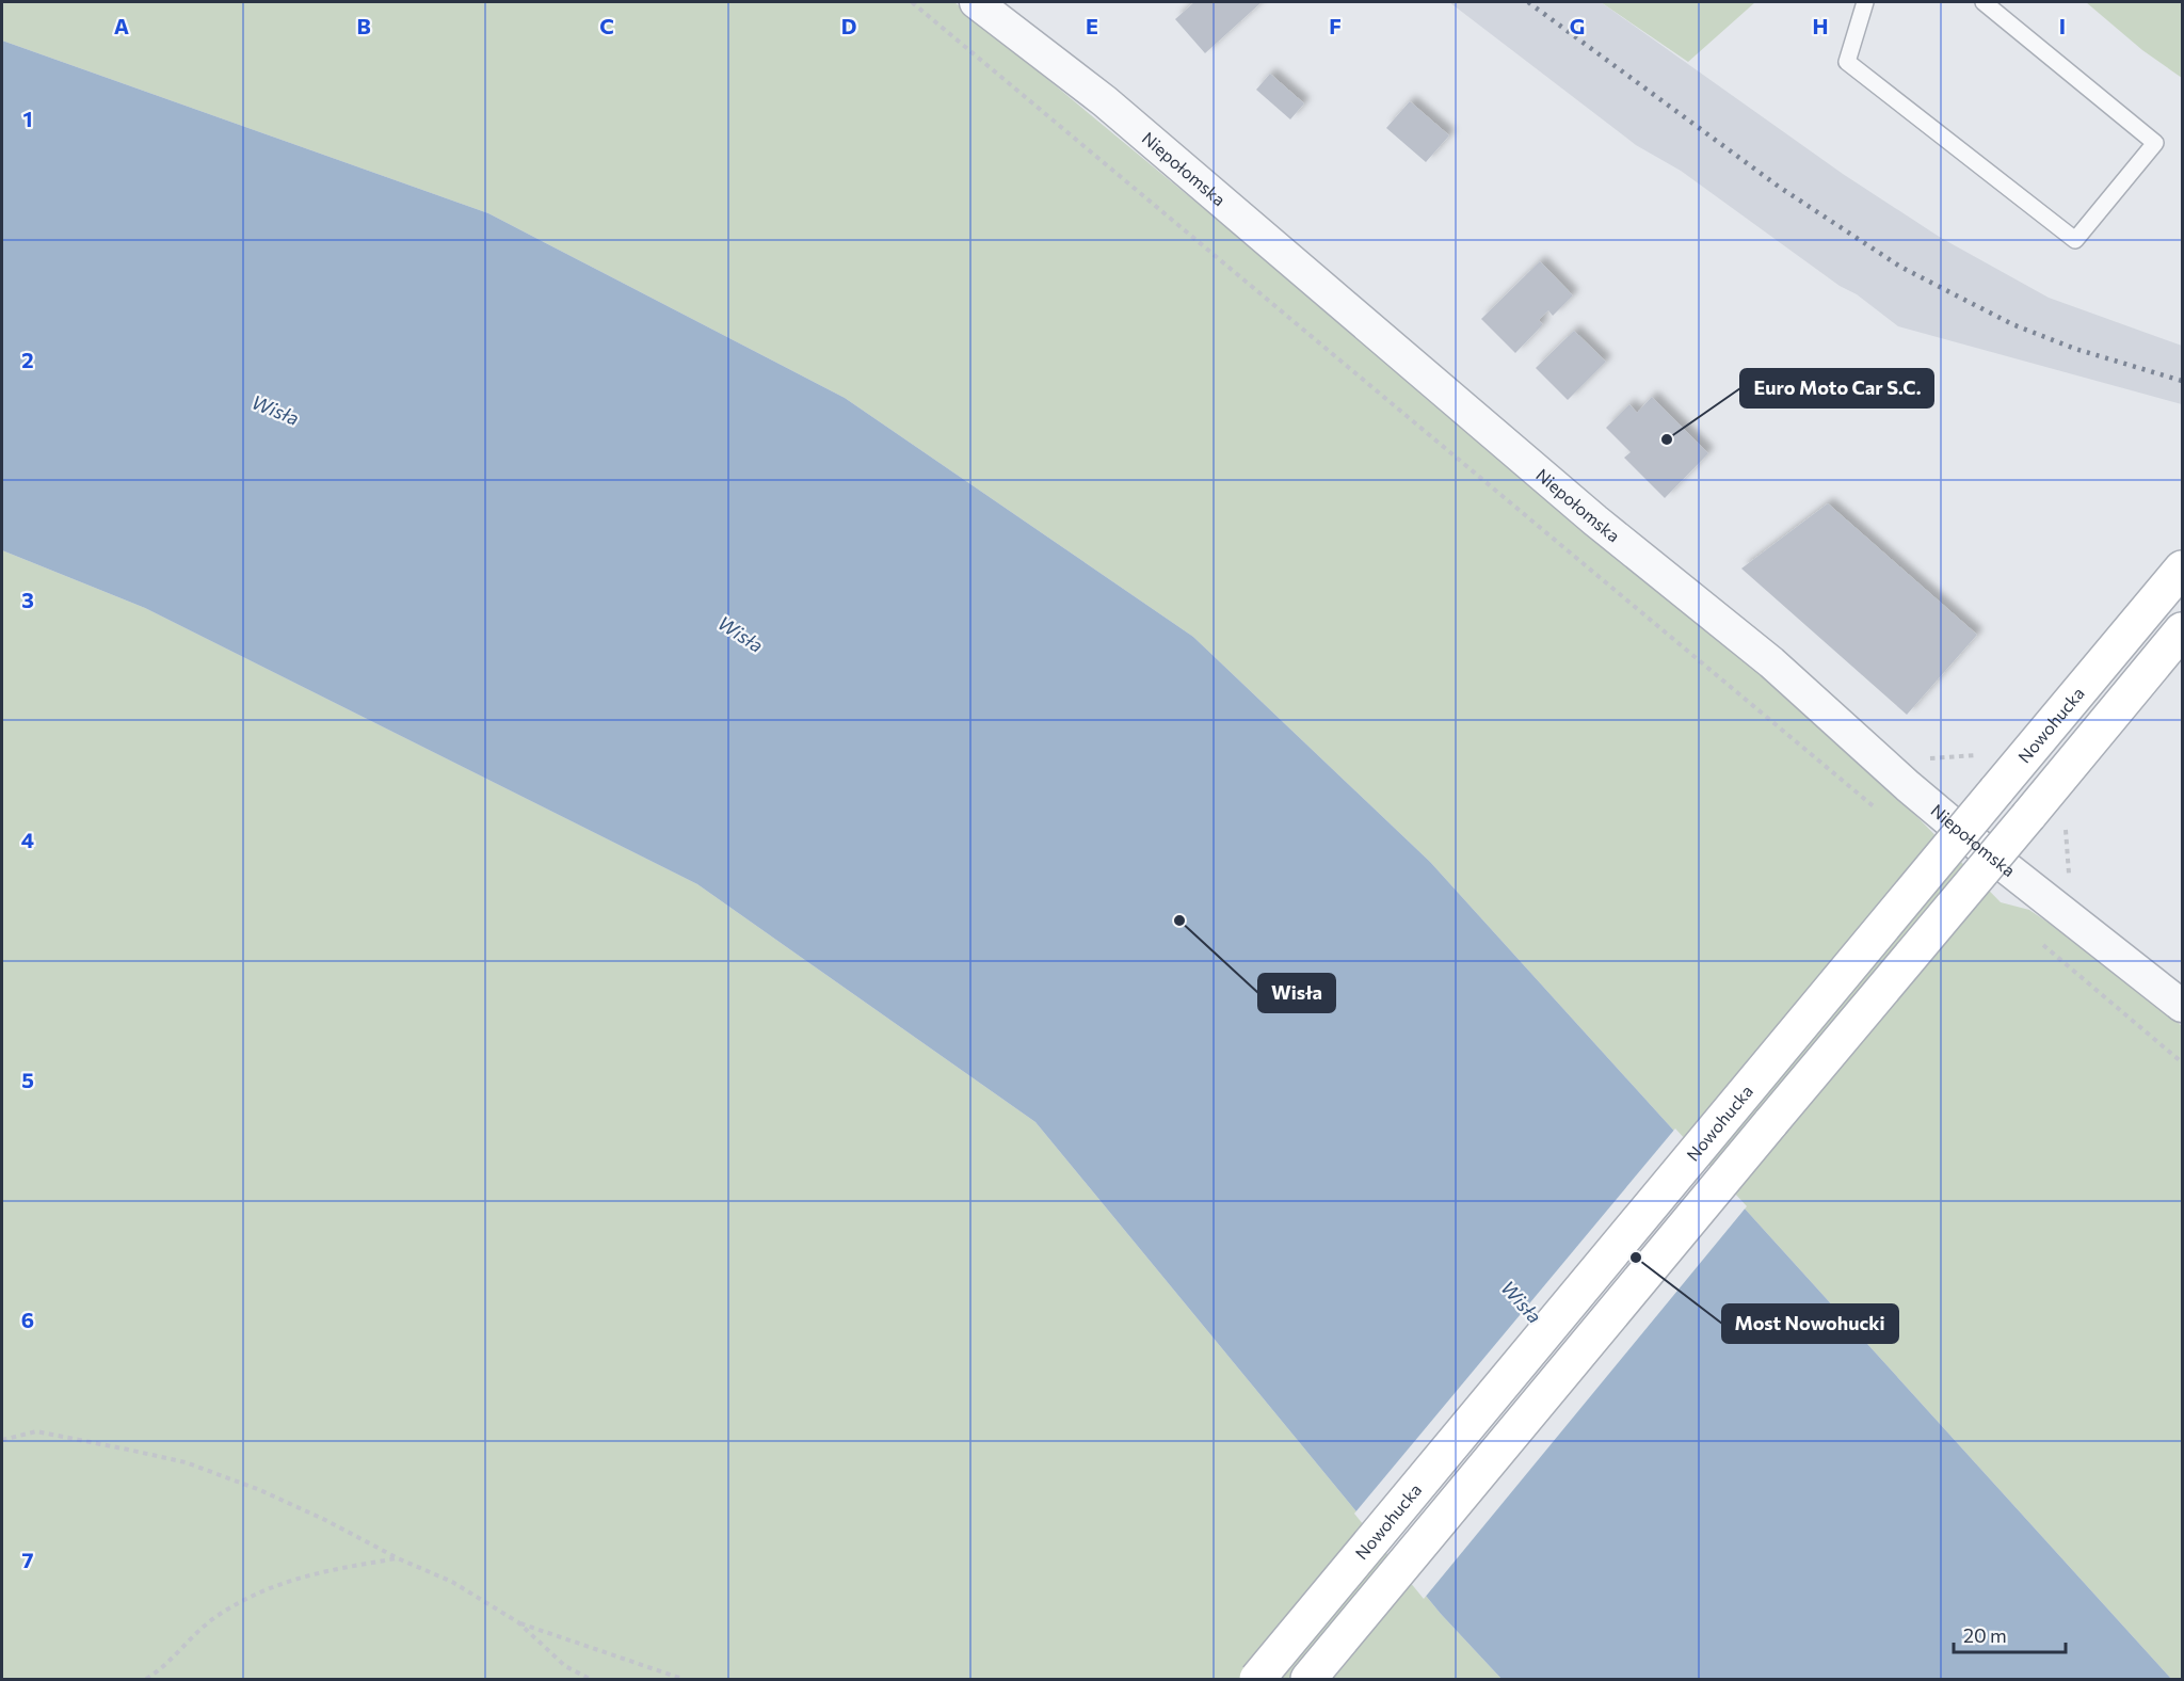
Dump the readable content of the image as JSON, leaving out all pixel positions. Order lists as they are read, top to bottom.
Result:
{
  "streets": {
    "main road": ["Nowohucka"],
    "street": ["Niepołomska"]
  },
  "water": ["Wisła"],
  "places": ["Euro Moto Car S.C.", "Wisła", "Most Nowohucki"],
  "scale_bar": "20 m",
  "grid": {
    "columns": [
      "A",
      "B",
      "C",
      "D",
      "E",
      "F",
      "G",
      "H",
      "I"
    ],
    "rows": [
      "1",
      "2",
      "3",
      "4",
      "5",
      "6",
      "7"
    ]
  }
}
